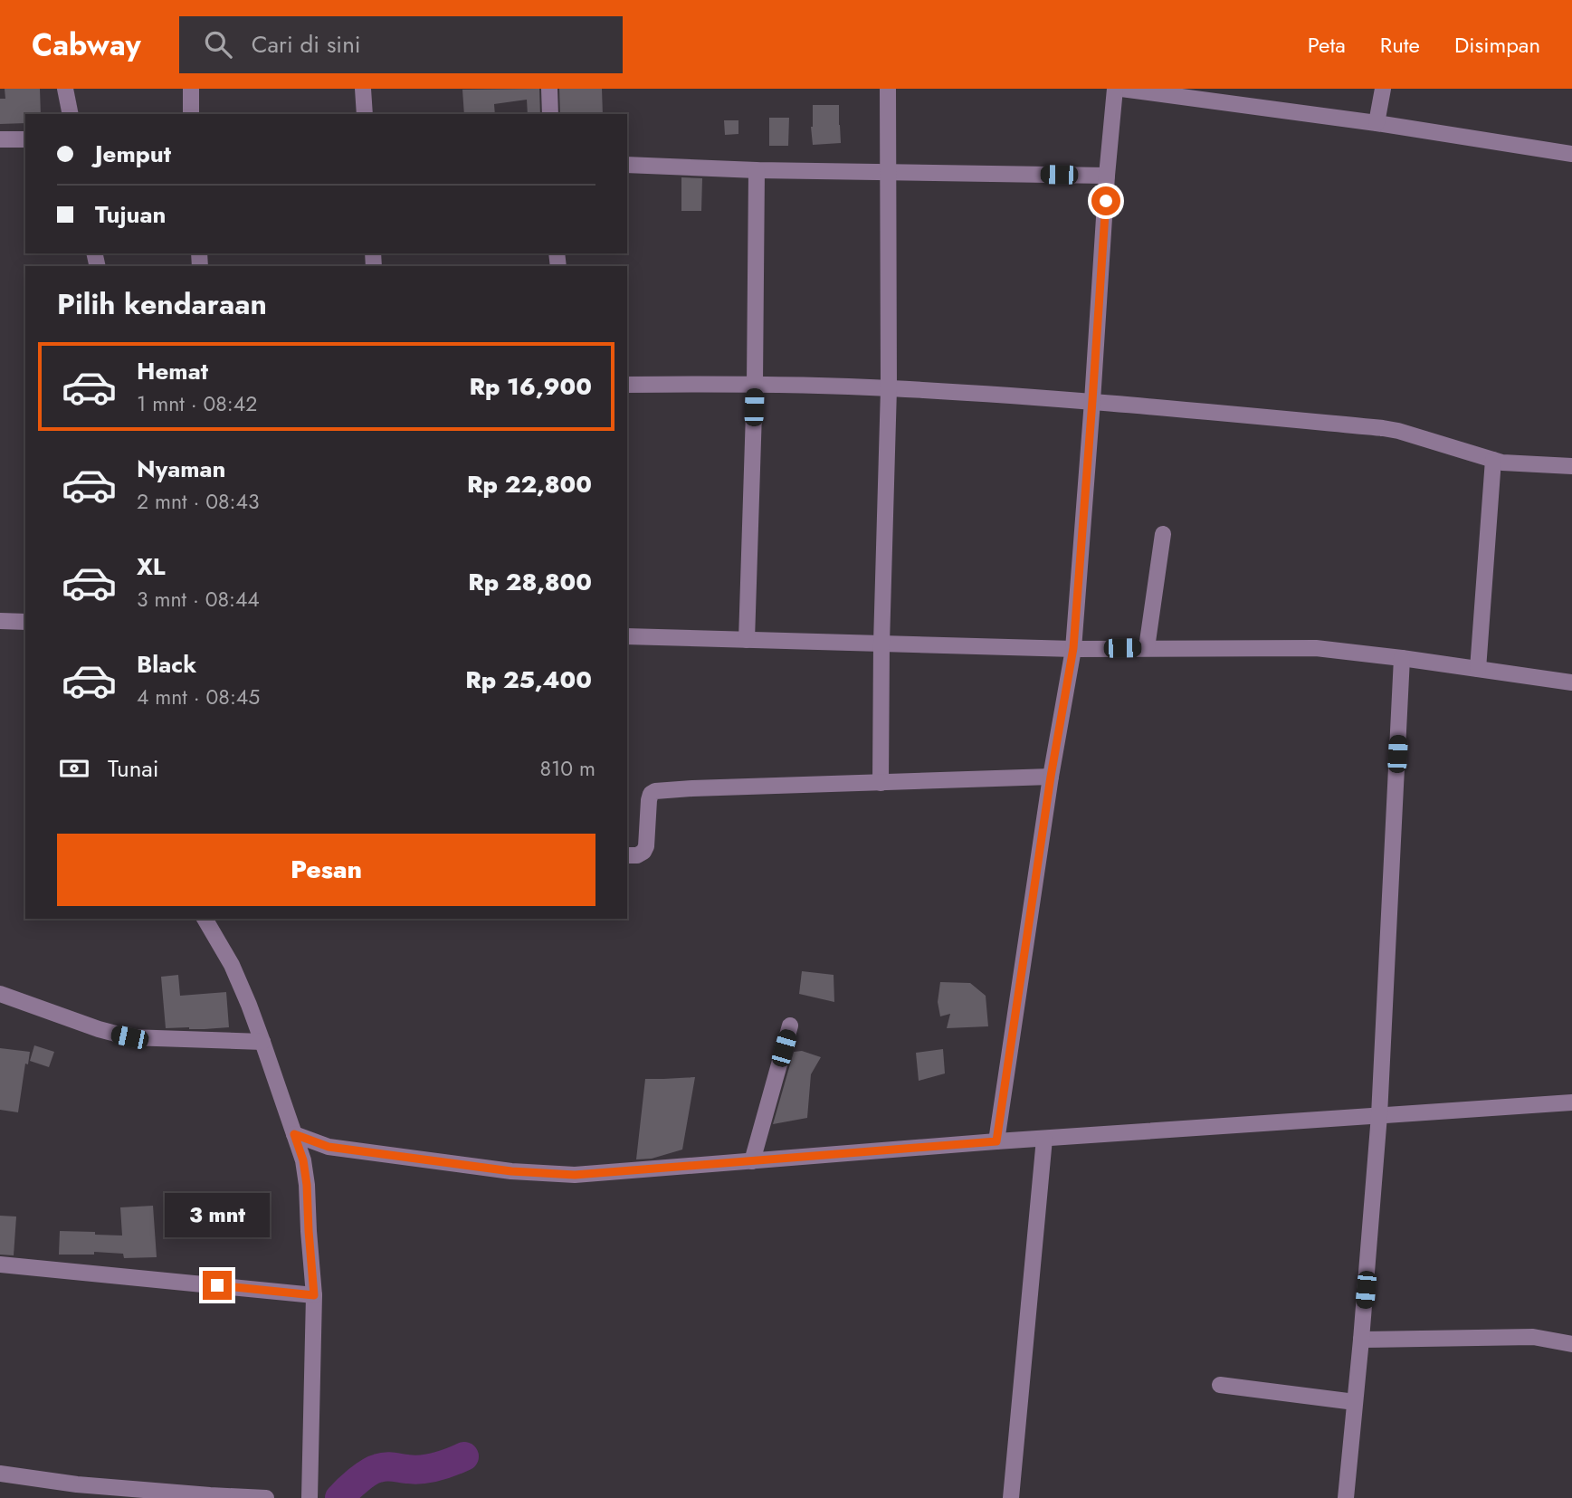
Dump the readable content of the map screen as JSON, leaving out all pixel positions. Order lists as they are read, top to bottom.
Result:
{
  "page": {
    "header": "Cabway",
    "search": "Cari di sini",
    "nav": ["Peta", "Rute", "Disimpan"],
    "banner": ["Jemput", "Tujuan"],
    "heading": "Pilih kendaraan",
    "list": [
      {
        "name": "Hemat",
        "note": "1 mnt · 08:42",
        "value": "Rp 16,900"
      },
      {
        "name": "Nyaman",
        "note": "2 mnt · 08:43",
        "value": "Rp 22,800"
      },
      {
        "name": "XL",
        "note": "3 mnt · 08:44",
        "value": "Rp 28,800"
      },
      {
        "name": "Black",
        "note": "4 mnt · 08:45",
        "value": "Rp 25,400"
      }
    ],
    "pay": ["Tunai", "810 m"],
    "buttons": "Pesan",
    "bubble": "3 mnt"
  }
}
